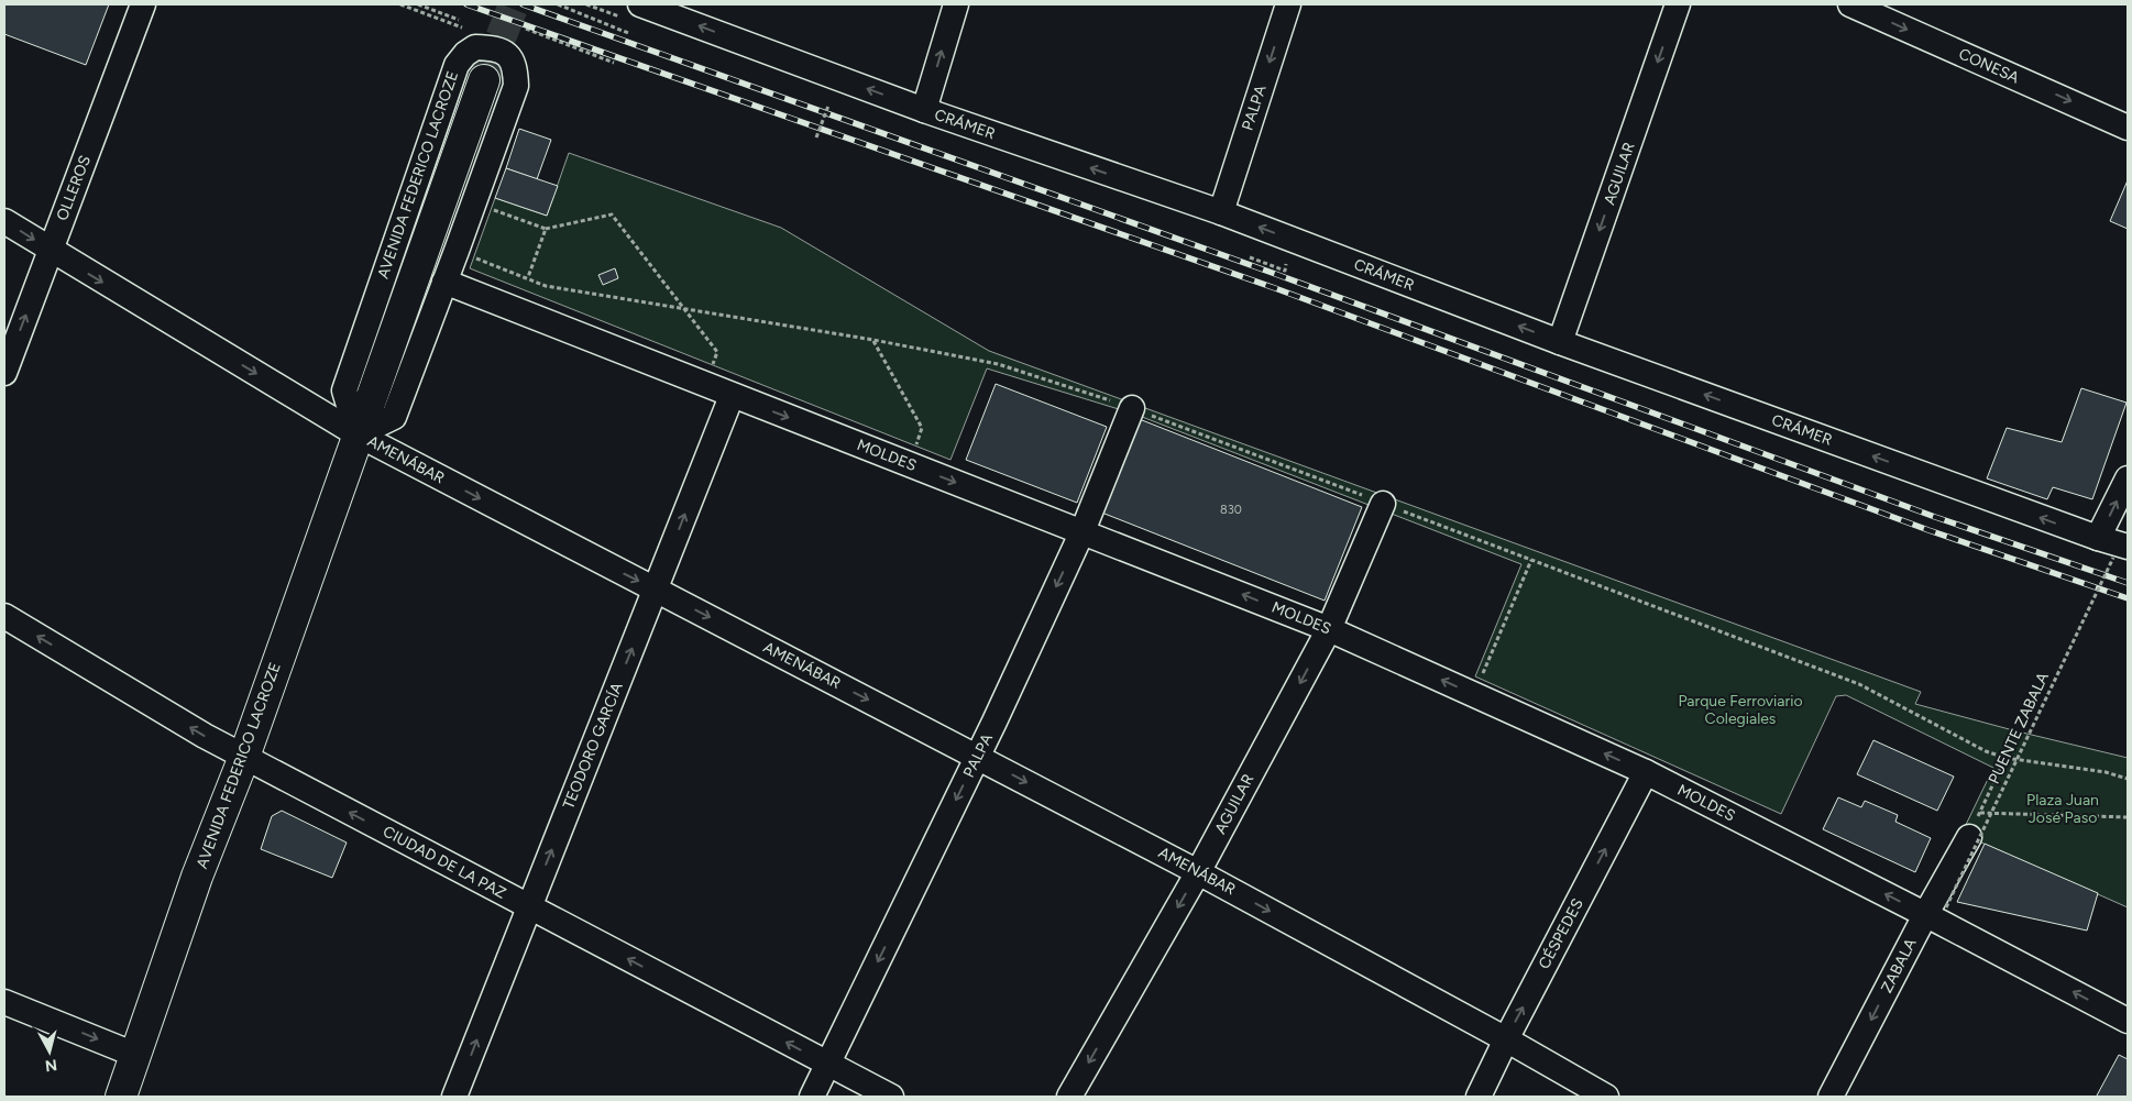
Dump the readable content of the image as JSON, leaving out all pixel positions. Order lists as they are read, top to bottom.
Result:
{
  "streets": {
    "main road": ["AVENIDA FEDERICO LACROZE"],
    "street": [
      "CONESA",
      "PALPA",
      "CRÁMER",
      "AGUILAR",
      "OLLEROS",
      "MOLDES",
      "AMENÁBAR",
      "TEODORO GARCÍA",
      "CIUDAD DE LA PAZ",
      "CÉSPEDES",
      "ZABALA"
    ],
    "path": ["PUENTE ZABALA"]
  },
  "crossings": [
    ["PALPA", "CRÁMER"],
    ["PALPA", "MOLDES"],
    ["PALPA", "AMENÁBAR"],
    ["PALPA", "CIUDAD DE LA PAZ"],
    ["CRÁMER", "AGUILAR"],
    ["CRÁMER", "PUENTE ZABALA"],
    ["AGUILAR", "MOLDES"],
    ["AGUILAR", "AMENÁBAR"],
    ["AVENIDA FEDERICO LACROZE", "MOLDES"],
    ["AVENIDA FEDERICO LACROZE", "AMENÁBAR"],
    ["AVENIDA FEDERICO LACROZE", "CIUDAD DE LA PAZ"],
    ["OLLEROS", "AMENÁBAR"],
    ["MOLDES", "PUENTE ZABALA"],
    ["MOLDES", "TEODORO GARCÍA"],
    ["MOLDES", "CÉSPEDES"],
    ["MOLDES", "ZABALA"],
    ["AMENÁBAR", "TEODORO GARCÍA"],
    ["AMENÁBAR", "CÉSPEDES"],
    ["PUENTE ZABALA", "ZABALA"],
    ["TEODORO GARCÍA", "CIUDAD DE LA PAZ"]
  ],
  "one_way": [
    "CONESA",
    "PALPA",
    "CRÁMER",
    "AGUILAR",
    "AMENÁBAR",
    "TEODORO GARCÍA",
    "CIUDAD DE LA PAZ",
    "CÉSPEDES",
    "ZABALA"
  ],
  "parks": ["Parque Ferroviario Colegiales", "Plaza Juan José Paso"],
  "house_numbers": ["830"],
  "north": "bottom"
}
